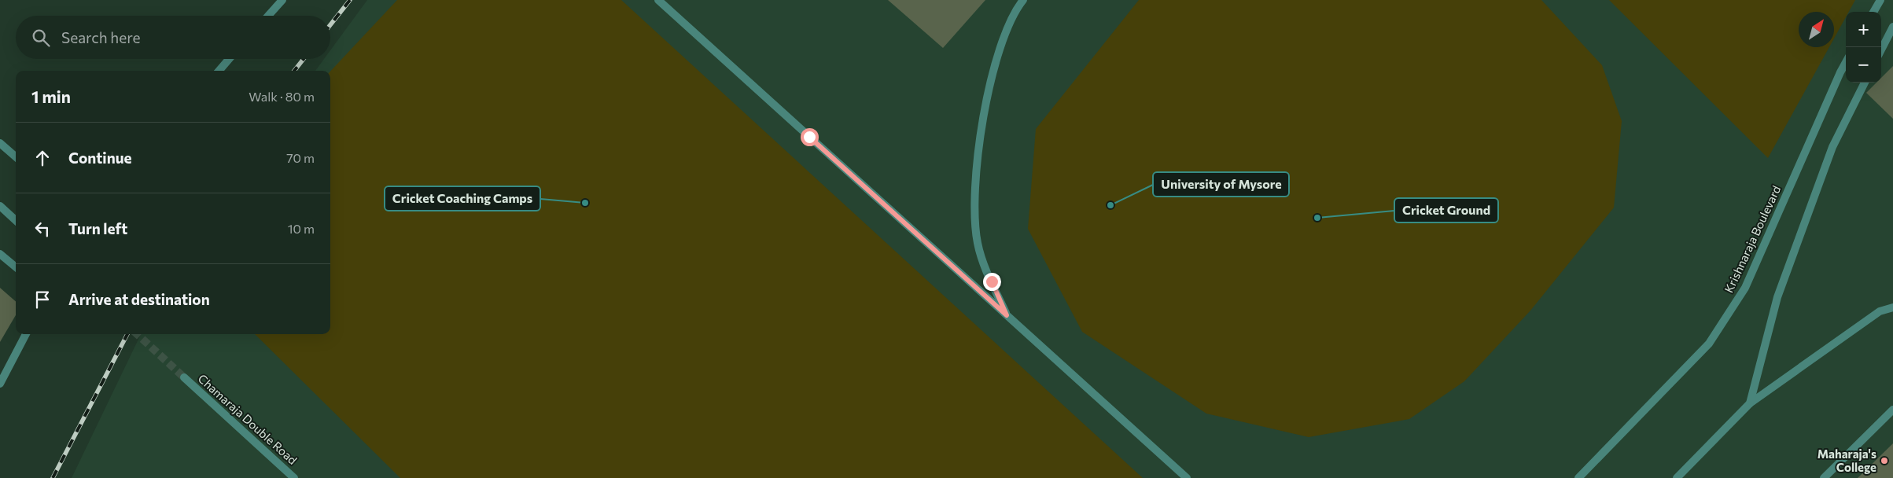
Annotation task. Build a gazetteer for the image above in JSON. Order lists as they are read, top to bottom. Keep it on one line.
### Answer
{"streets":{"street":["Krishnaraja Boulevard","Chamaraja Double Road"]},"places":["Cricket Coaching Camps","University of Mysore","Cricket Ground","Maharaja's College"],"north":"top right","page":{"map_buttons":["+","−"],"search":"Search here","heading":["1 min","Walk · 80 m"],"list":[["Continue","70 m"],["Turn left","10 m"],"Arrive at destination"]}}
